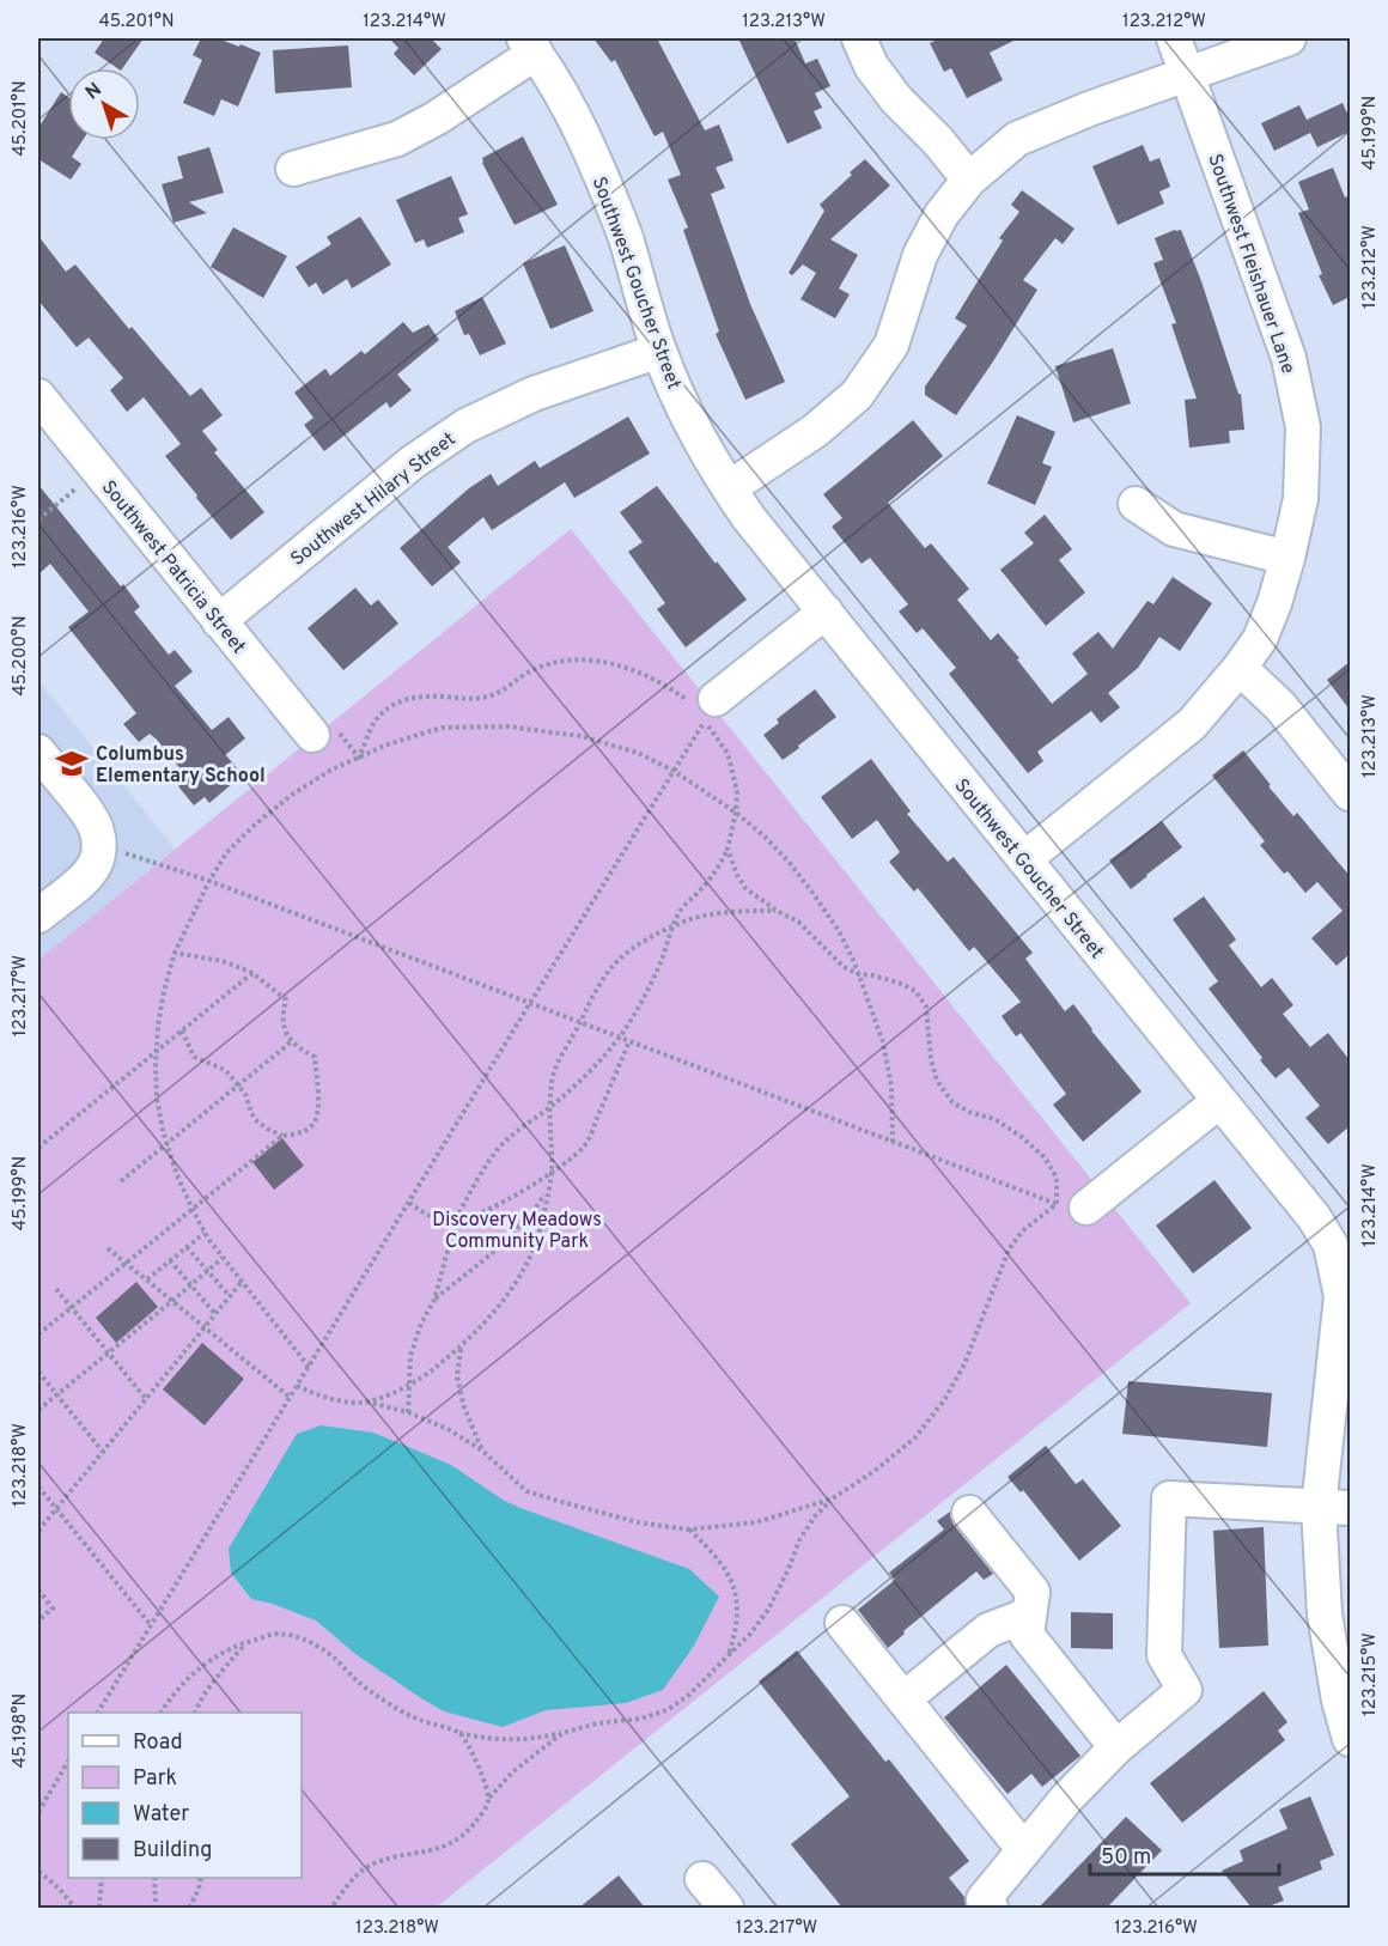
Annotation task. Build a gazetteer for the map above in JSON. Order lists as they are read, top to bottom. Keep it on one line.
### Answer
{"streets":{"street":["Southwest Fleishauer Lane","Southwest Goucher Street","Southwest Hilary Street","Southwest Patricia Street"]},"crossings":[["Southwest Fleishauer Lane","Southwest Goucher Street"],["Southwest Goucher Street","Southwest Hilary Street"],["Southwest Hilary Street","Southwest Patricia Street"]],"parks":["Discovery Meadows Community Park"],"places":{"school or university":["Columbus Elementary School"]},"legend":["Road","Park","Water","Building"],"scale_bar":"50 m","north":"top left","coordinates":["45.201°N","123.214°W","123.213°W","123.212°W","45.199°N","123.216°W","45.200°N","123.217°W","123.218°W","123.215°W","45.198°N"]}
